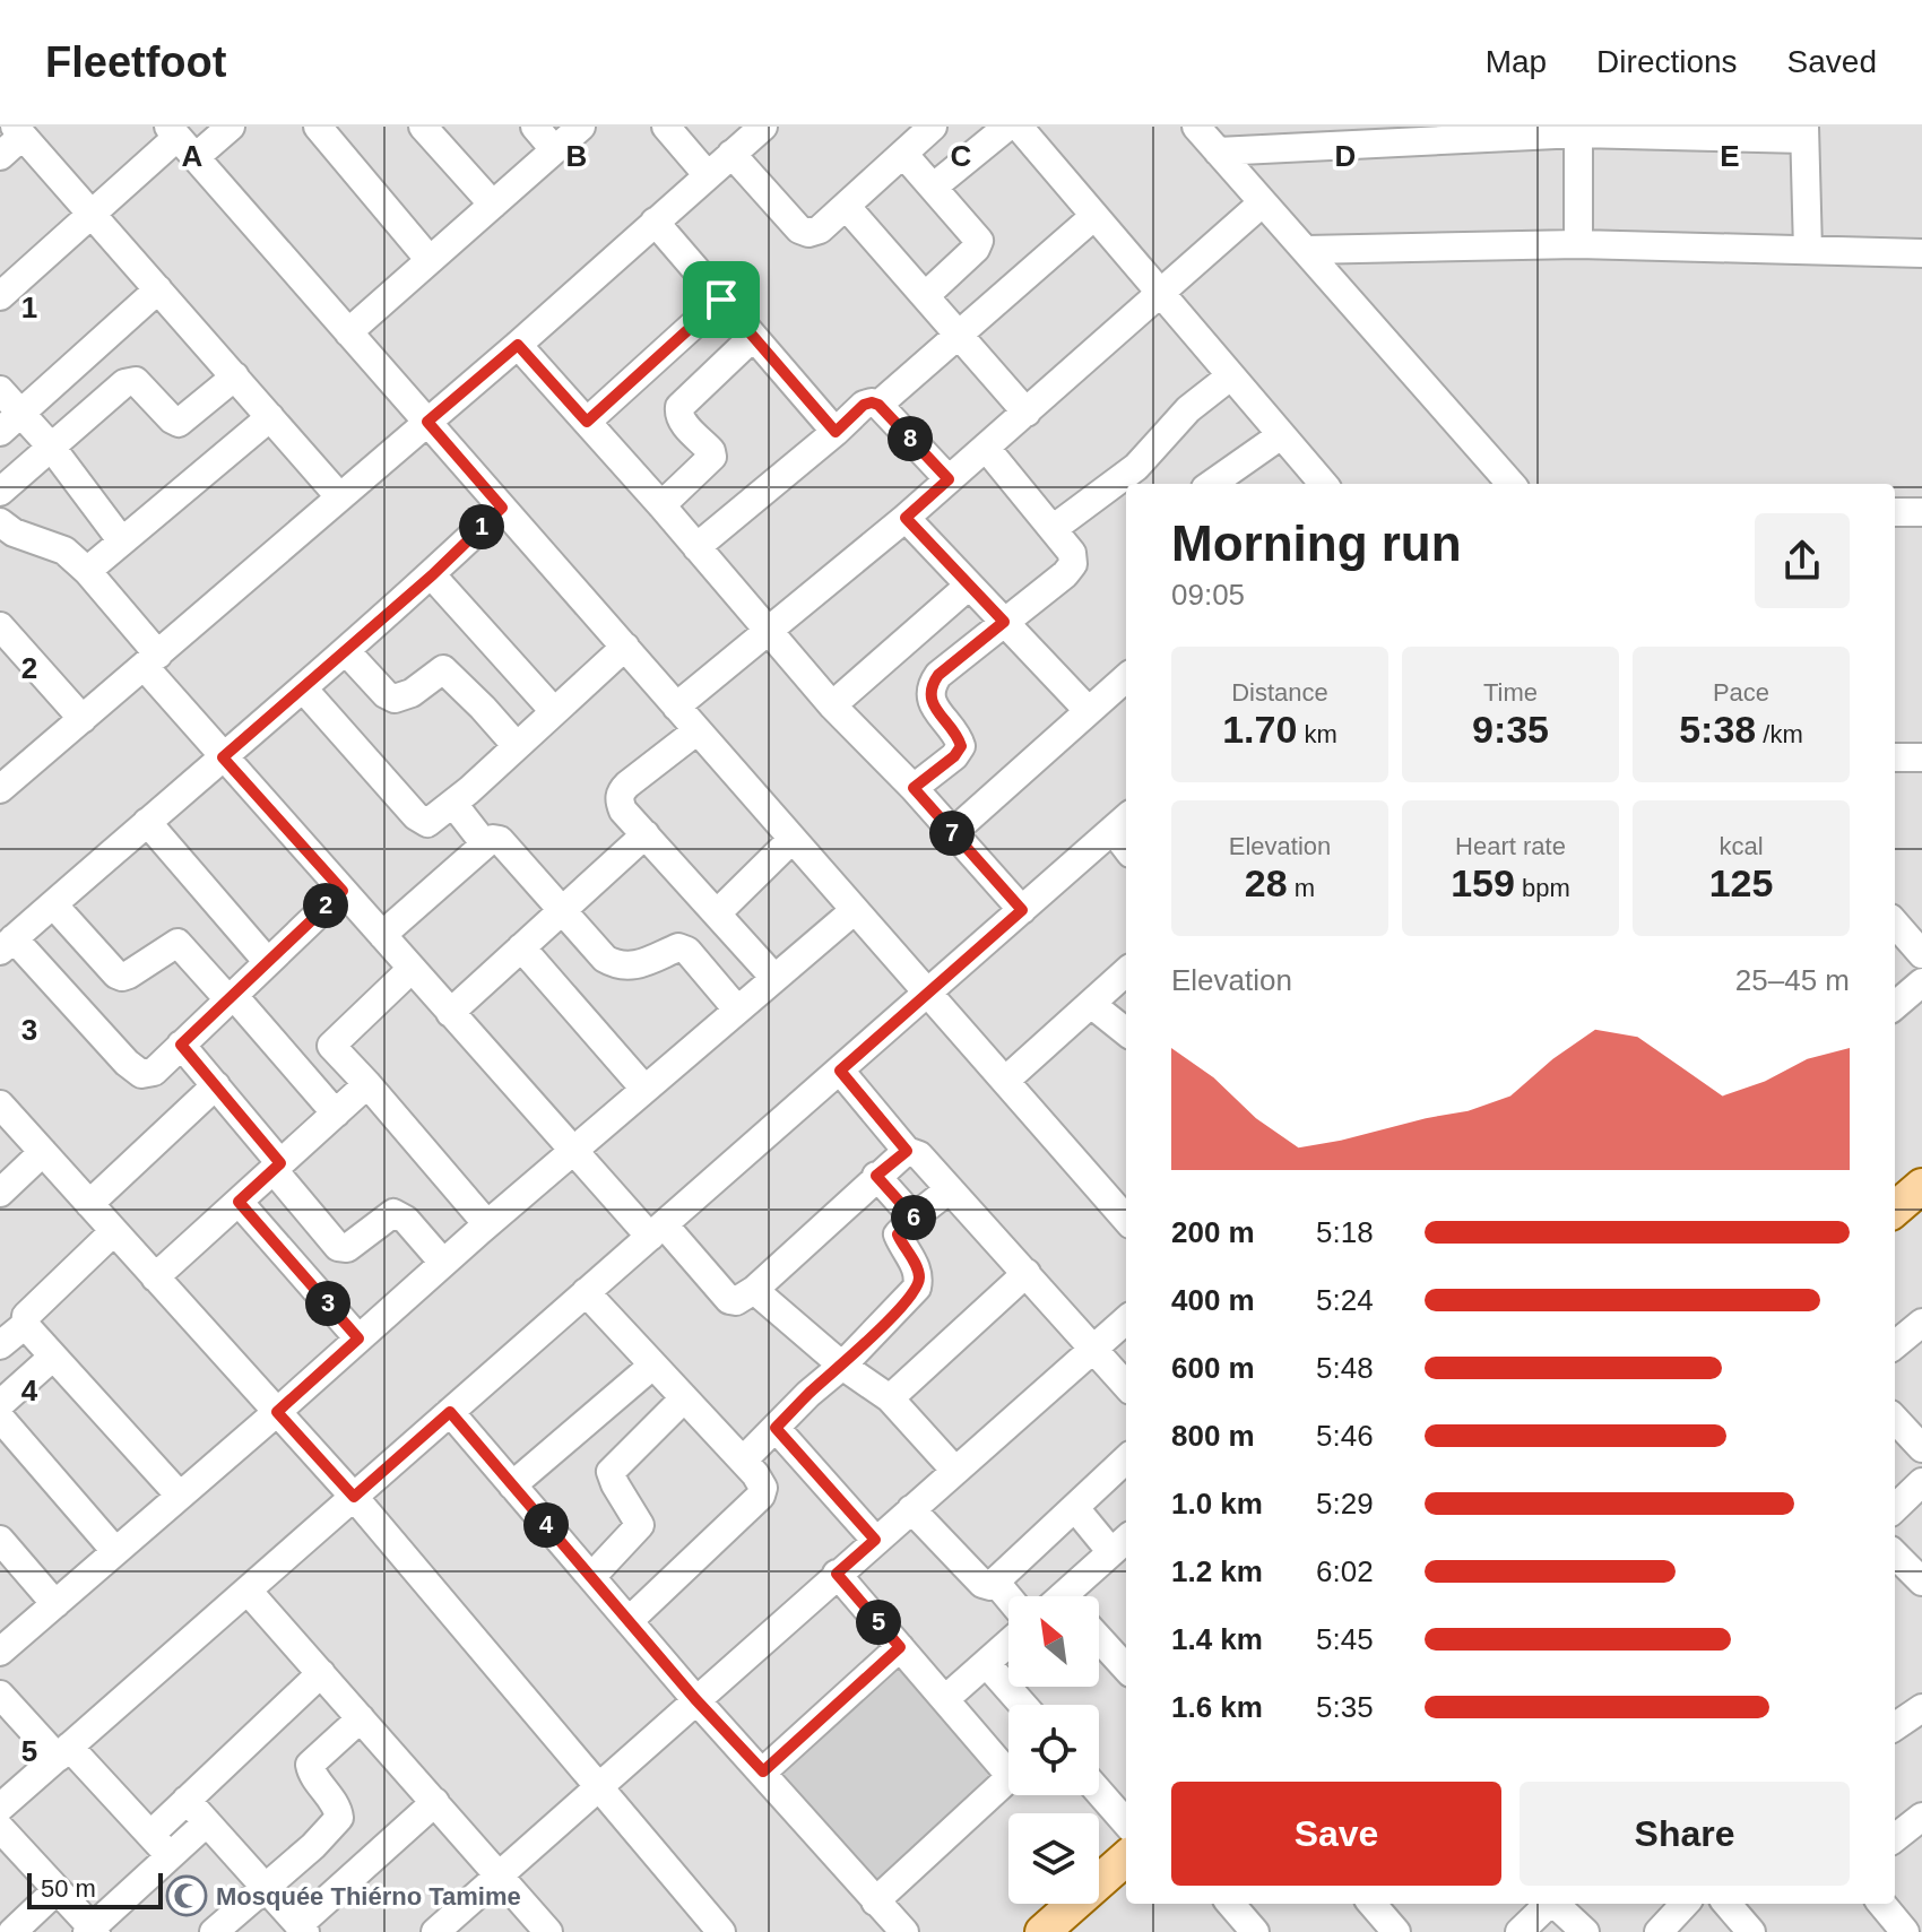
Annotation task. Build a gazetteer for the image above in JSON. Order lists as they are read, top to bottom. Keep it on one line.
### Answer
{"places":{"mosque":["Mosquée Thiérno Tamime"]},"scale_bar":"50 m","north":"top left","page":{"header":"Fleetfoot","nav":["Map","Directions","Saved"],"pins":["8","1","7","2","6","3","4","5"],"heading":["Morning run","09:05"],"stats":[["Distance","1.70 km"],["Time","9:35"],["Pace","5:38 /km"],["Elevation","28 m"],["Heart rate","159 bpm"],["kcal","125"]],"chart":["Elevation","25–45 m"],"list":[{"name":"200 m","note":"5:18"},{"name":"400 m","note":"5:24"},{"name":"600 m","note":"5:48"},{"name":"800 m","note":"5:46"},{"name":"1.0 km","note":"5:29"},{"name":"1.2 km","note":"6:02"},{"name":"1.4 km","note":"5:45"},{"name":"1.6 km","note":"5:35"}],"buttons":["Save","Share"],"scale":"50 m"},"grid":{"columns":["A","B","C","D","E"],"rows":["1","2","3","4","5"]}}
